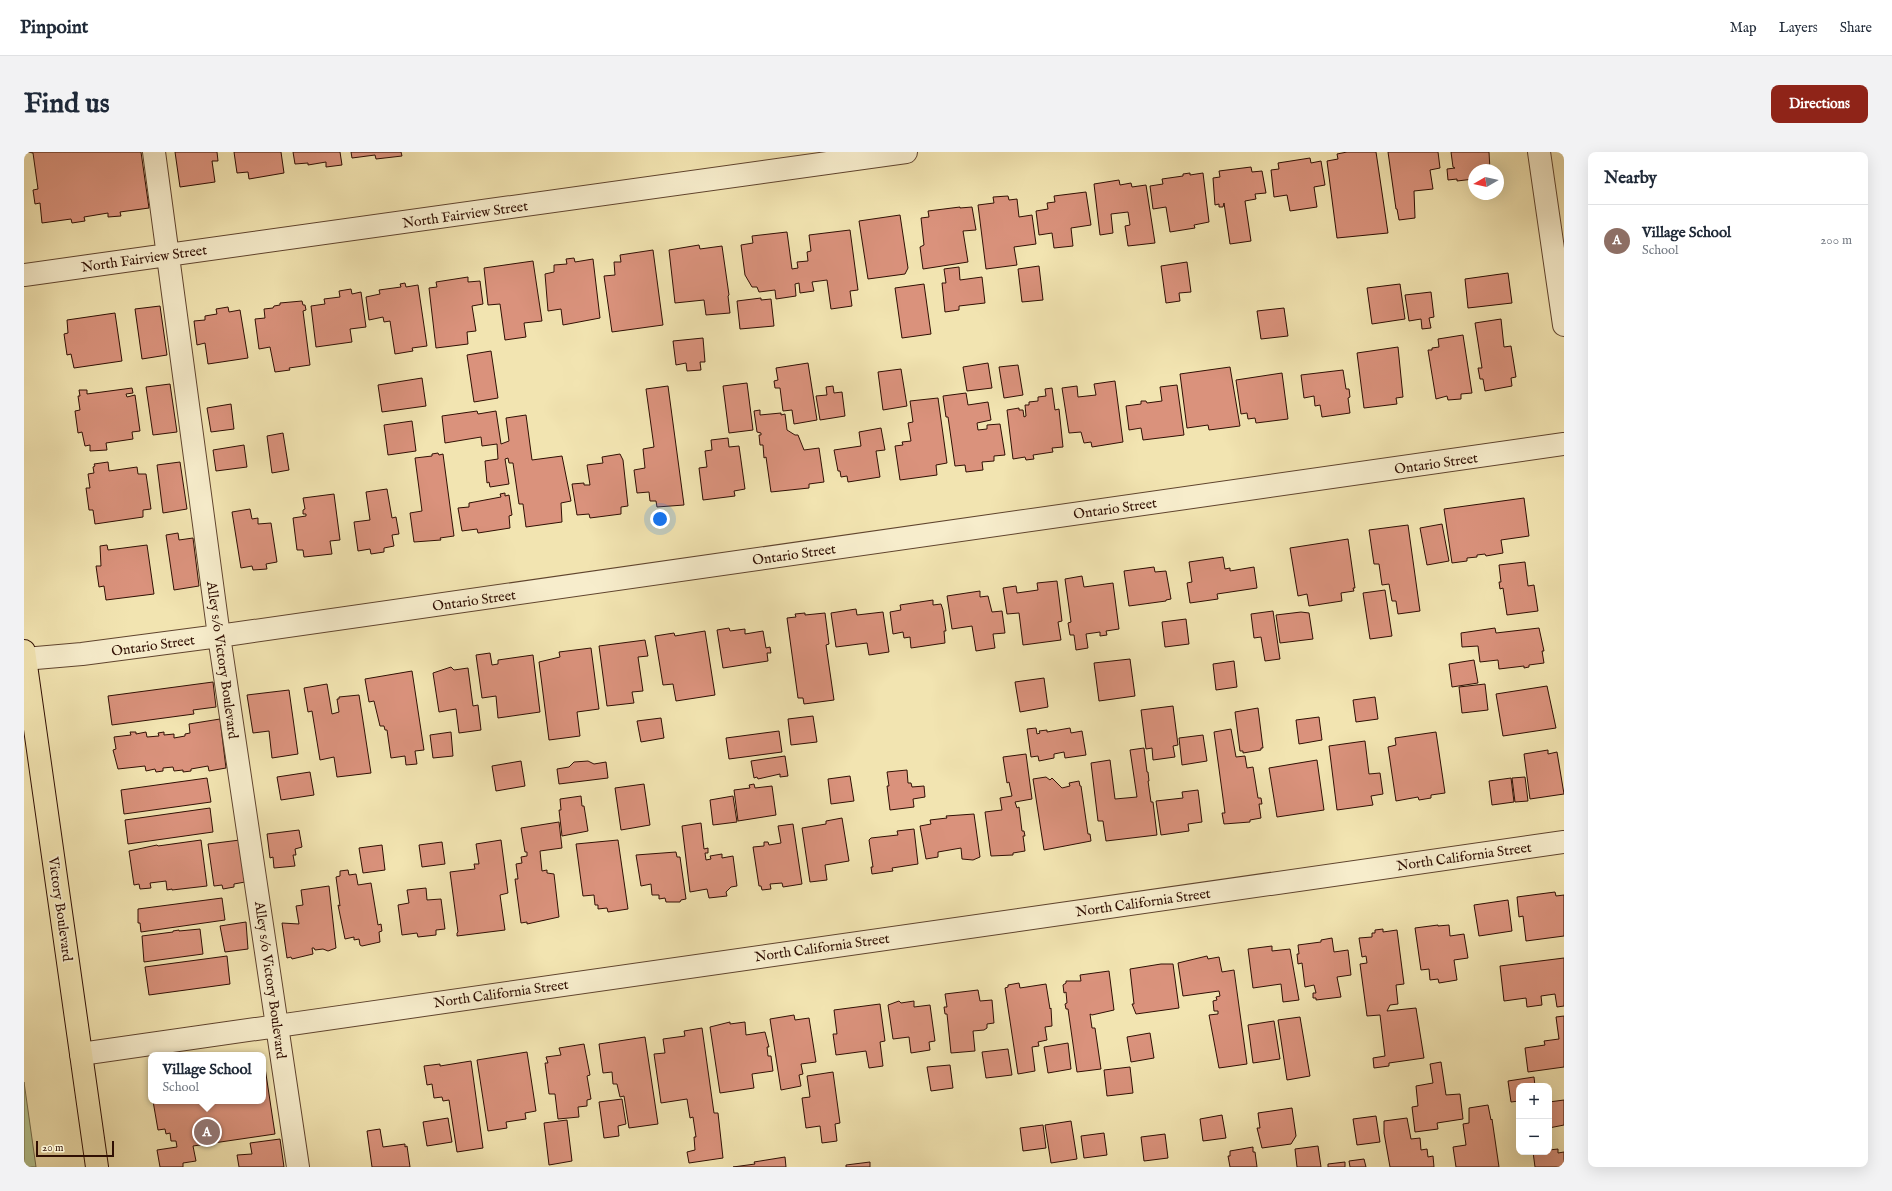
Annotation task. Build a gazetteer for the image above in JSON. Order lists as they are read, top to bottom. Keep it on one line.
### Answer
{"streets":{"main road":["Victory Boulevard"],"street":["North Fairview Street","Ontario Street","Alley s/o Victory Boulevard","North California Street"]},"crossings":[["North Fairview Street","Alley s/o Victory Boulevard"],["Ontario Street","Alley s/o Victory Boulevard"],["Ontario Street","Victory Boulevard"],["Alley s/o Victory Boulevard","North California Street"],["North California Street","Victory Boulevard"]],"scale_bar":"20 m","north":"left","page":{"header":"Pinpoint","nav":["Map","Layers","Share"],"buttons":"Directions","title":"Find us","heading":"Nearby","list":[{"mark":"A","name":"Village School","note":"School","value":"200 m"}],"popup":["Village School","School"],"map_buttons":["+","−"],"pins":"A","scale":"20 m"}}
